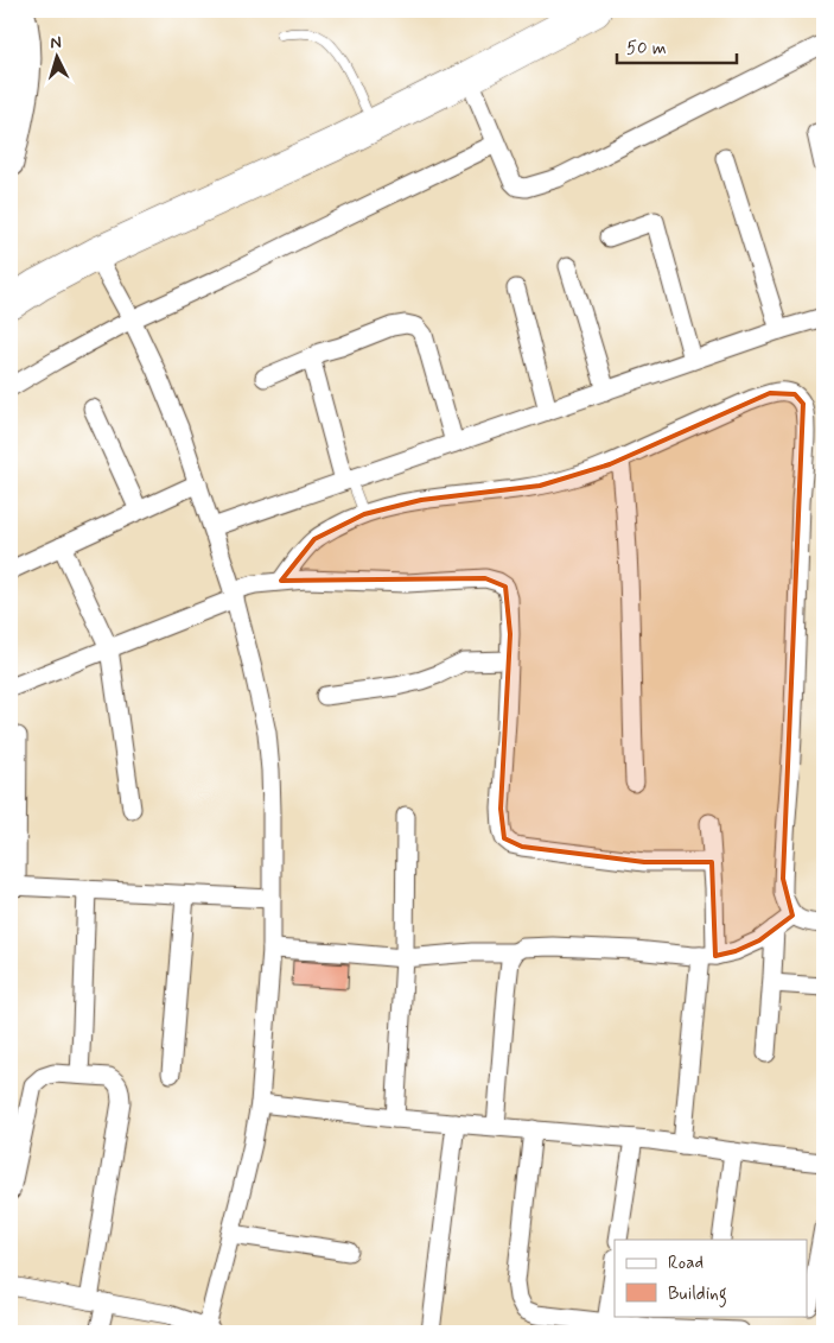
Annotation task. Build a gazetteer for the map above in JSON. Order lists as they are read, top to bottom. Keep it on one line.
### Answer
{"legend":["Road","Building"],"scale_bar":"50 m","north":"top"}
